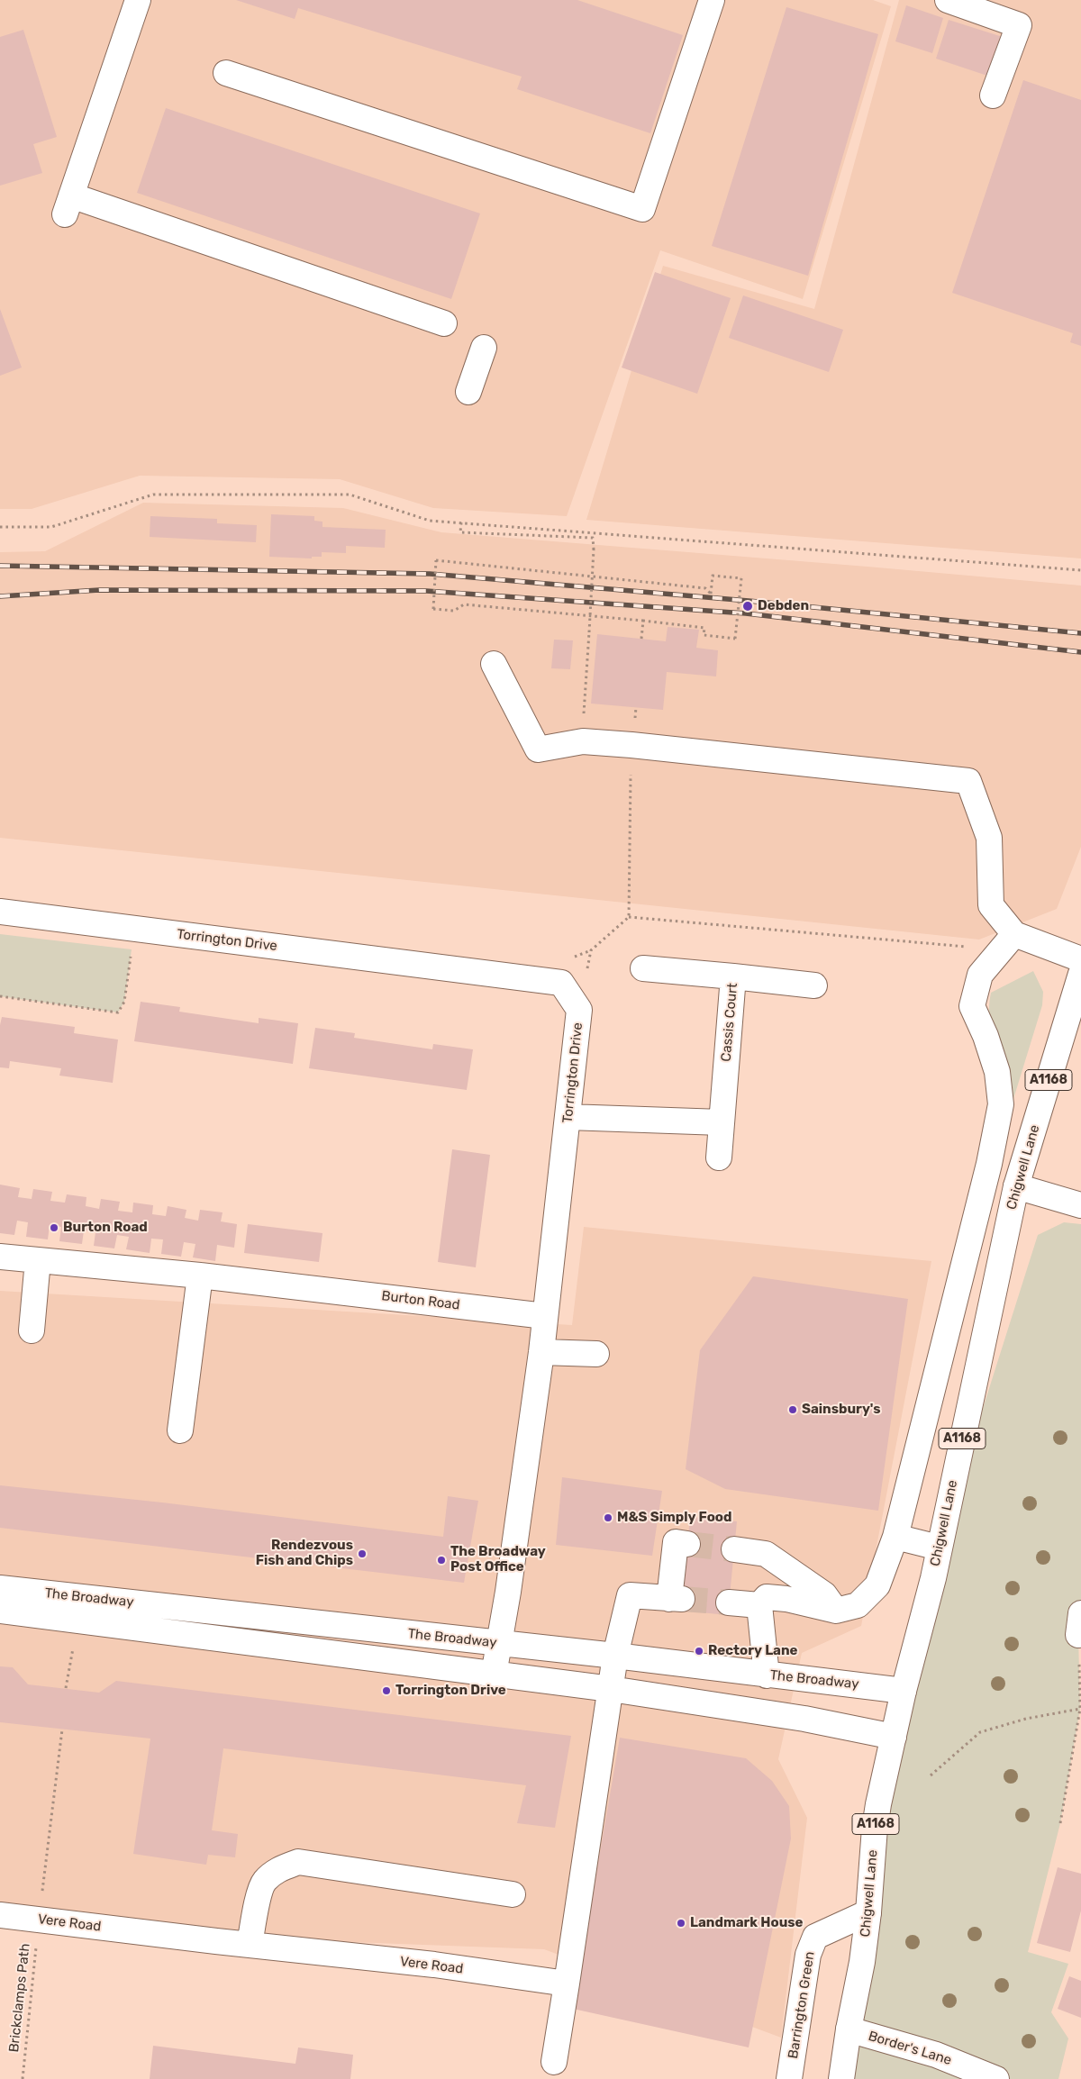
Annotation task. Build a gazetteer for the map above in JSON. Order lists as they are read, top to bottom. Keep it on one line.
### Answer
{"streets":{"street":["Torrington Drive","Cassis Court","A1168","Chigwell Lane","Burton Road","The Broadway","Vere Road","Barrington Green","Border's Lane"],"path":["Brickclamps Path"]},"crossings":[["Torrington Drive","Burton Road"],["Torrington Drive","The Broadway"],["Chigwell Lane","The Broadway"],["Chigwell Lane","Barrington Green"],["Chigwell Lane","Border's Lane"],["Vere Road","Brickclamps Path"]],"places":["Debden","Burton Road","Sainsbury's","M&S Simply Food","Rendezvous Fish and Chips","The Broadway Post Office","Rectory Lane","Torrington Drive","Landmark House"]}
